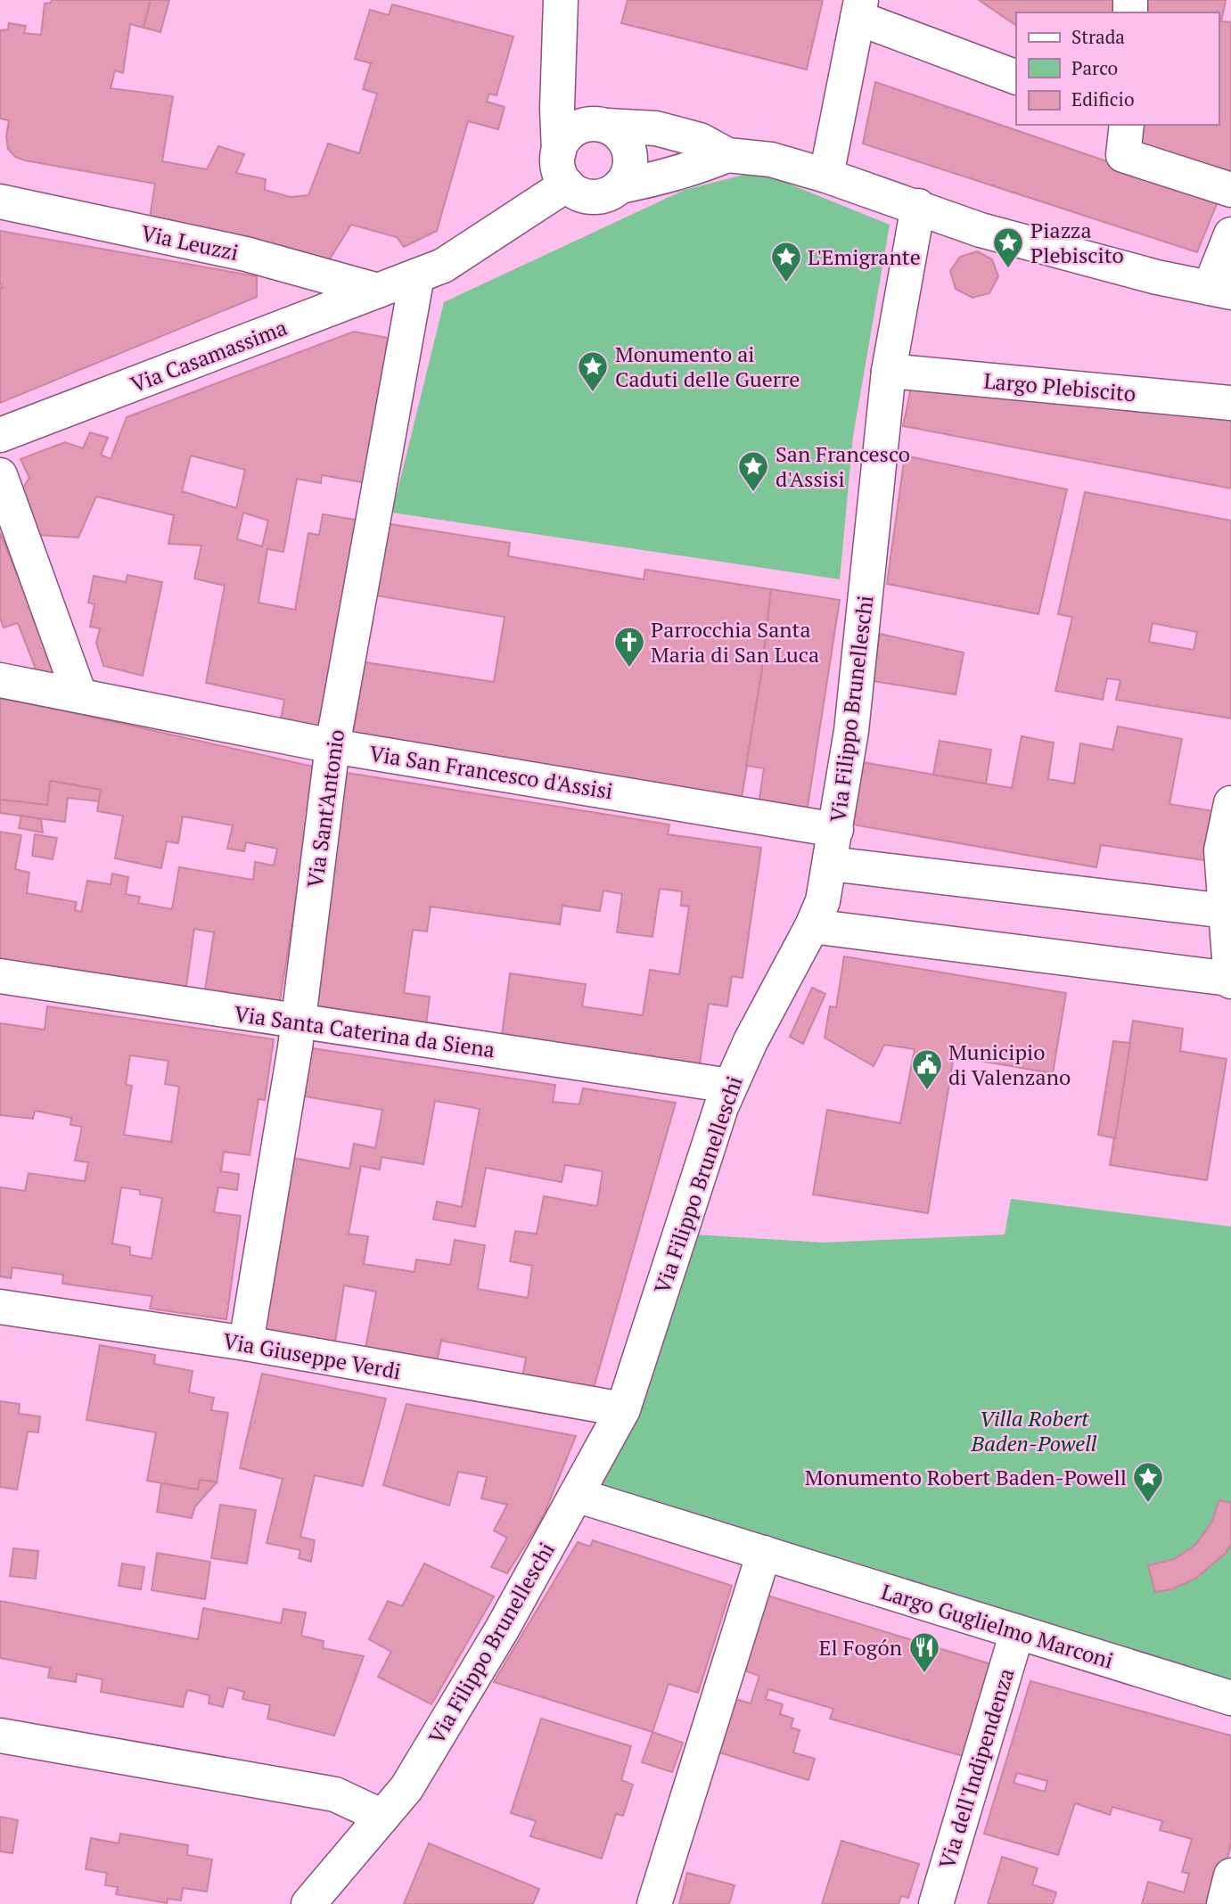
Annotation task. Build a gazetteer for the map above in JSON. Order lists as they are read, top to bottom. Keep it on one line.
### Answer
{"streets":{"street":["Via Leuzzi","Via Casamassima","Largo Plebiscito","Via Filippo Brunelleschi","Via San Francesco d'Assisi","Via Sant'Antonio","Via Santa Caterina da Siena","Via Giuseppe Verdi","Largo Guglielmo Marconi","Via dell'Indipendenza"]},"crossings":[["Via Leuzzi","Via Casamassima"],["Via Casamassima","Via Sant'Antonio"],["Largo Plebiscito","Via Filippo Brunelleschi"],["Via Filippo Brunelleschi","Via San Francesco d'Assisi"],["Via Filippo Brunelleschi","Via Santa Caterina da Siena"],["Via Filippo Brunelleschi","Via Giuseppe Verdi"],["Via Filippo Brunelleschi","Largo Guglielmo Marconi"],["Via San Francesco d'Assisi","Via Sant'Antonio"],["Via Sant'Antonio","Via Santa Caterina da Siena"],["Via Sant'Antonio","Via Giuseppe Verdi"],["Largo Guglielmo Marconi","Via dell'Indipendenza"]],"parks":["Villa Robert Baden-Powell"],"places":{"place":["Piazza Plebiscito","L'Emigrante","Monumento ai Caduti delle Guerre","San Francesco d'Assisi","Monumento Robert Baden-Powell"],"church":["Parrocchia Santa Maria di San Luca"],"public building":["Municipio di Valenzano"],"restaurant":["El Fogón"]},"legend":["Strada","Parco","Edificio"]}
